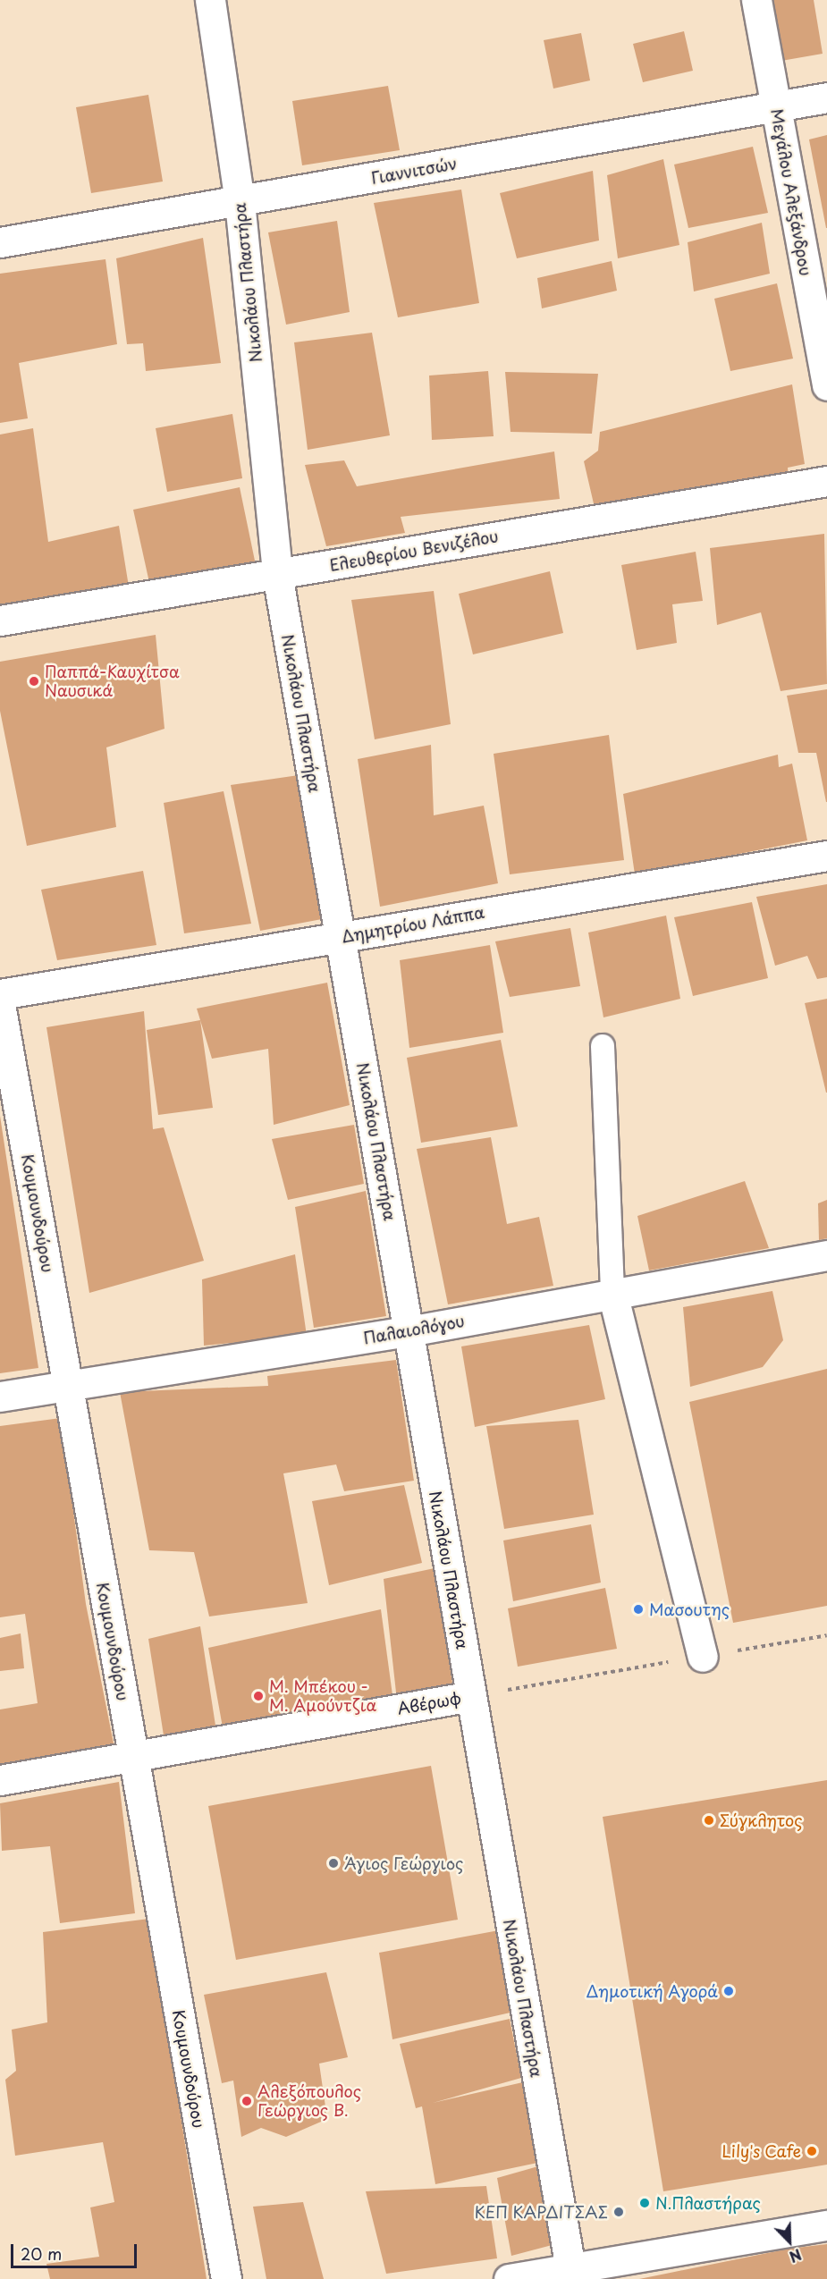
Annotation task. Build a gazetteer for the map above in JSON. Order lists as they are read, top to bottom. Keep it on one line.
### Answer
{"streets":{"street":["Γιαννιτσών","Μεγάλου Αλεξάνδρου","Νικολάου Πλαστήρα","Ελευθερίου Βενιζέλου","Δημητρίου Λάππα","Κουμουνδούρου","Παλαιολόγου","Αβέρωφ"]},"crossings":[["Γιαννιτσών","Μεγάλου Αλεξάνδρου"],["Γιαννιτσών","Νικολάου Πλαστήρα"],["Νικολάου Πλαστήρα","Ελευθερίου Βενιζέλου"],["Νικολάου Πλαστήρα","Δημητρίου Λάππα"],["Νικολάου Πλαστήρα","Παλαιολόγου"],["Νικολάου Πλαστήρα","Αβέρωφ"],["Κουμουνδούρου","Παλαιολόγου"],["Κουμουνδούρου","Αβέρωφ"]],"places":["Παππά-Καυχίτσα Ναυσικά","Μασουτης","Μ. Μπέκου - Μ. Αμούντζια","Σύγκλητος","Άγιος Γεώργιος","Δημοτική Αγορά","Αλεξόπουλος Γεώργιος Β.","Lily's Cafe","Ν.Πλαστήρας","ΚΕΠ ΚΑΡΔΙΤΣΑΣ"],"scale_bar":"20 m","north":"bottom right"}
